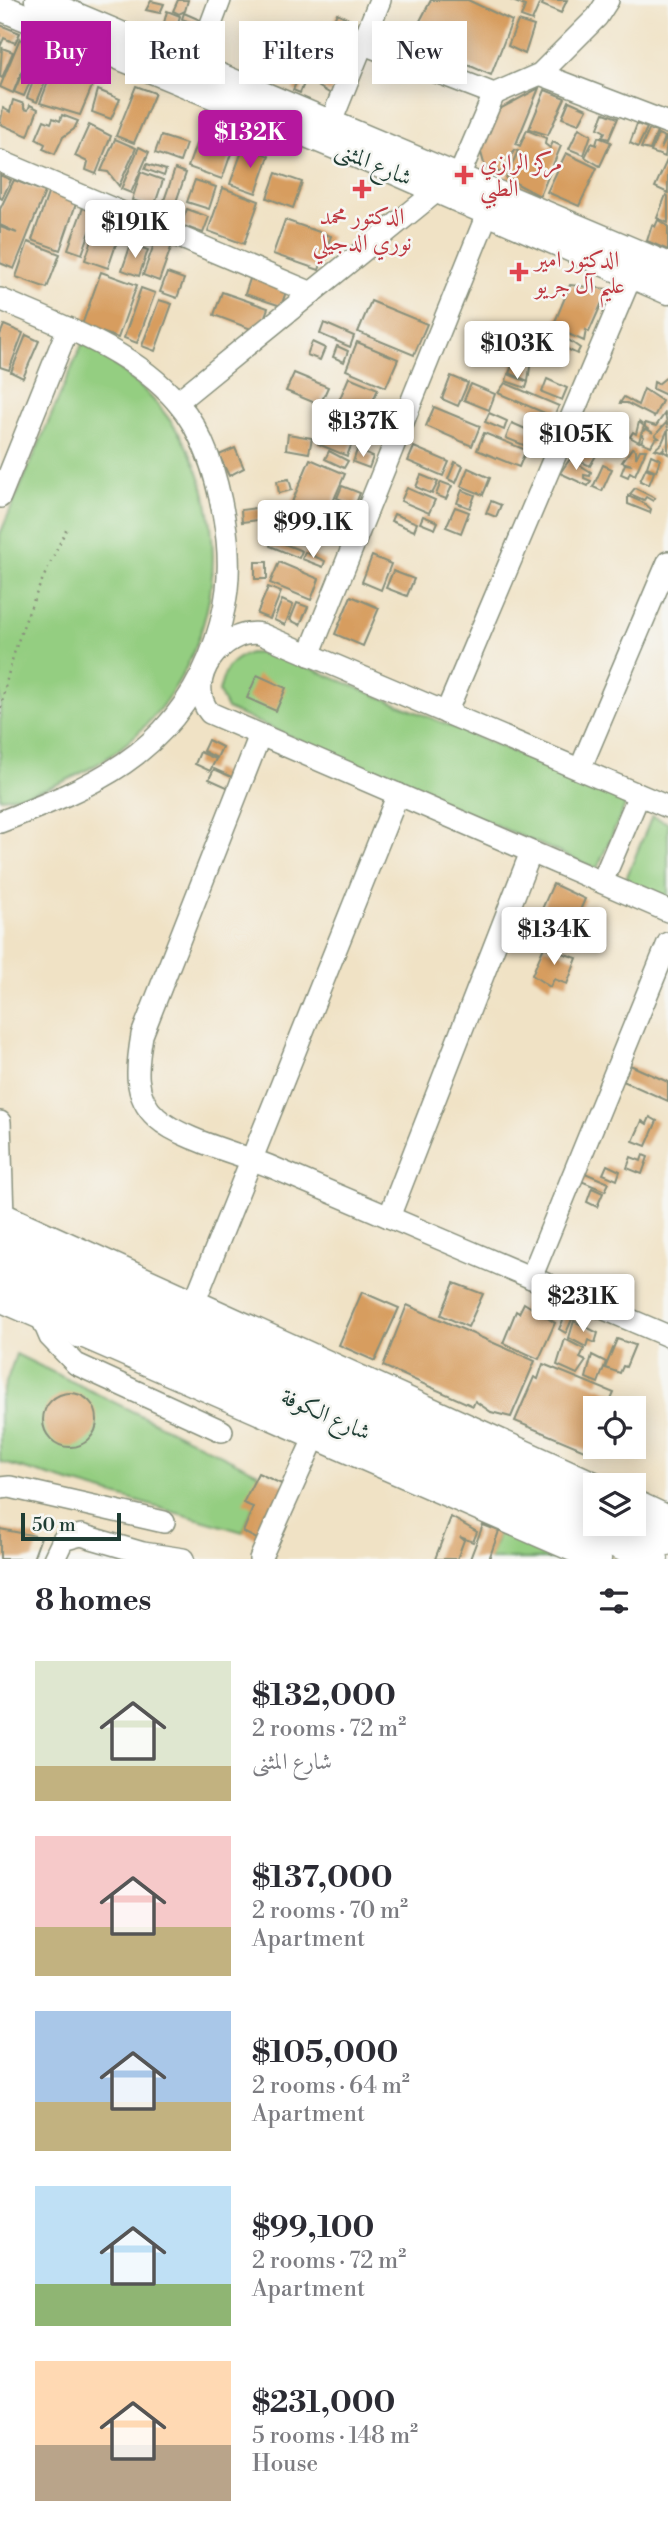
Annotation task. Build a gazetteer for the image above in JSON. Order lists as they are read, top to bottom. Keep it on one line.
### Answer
{"streets":{"highway":["شارع الكوفة"],"main road":["شارع المثنى"]},"places":{"health":["مركز الرازي الطبي","الدكتور محمد نوري الدجيلي","الدكتور امير عليم آل جريو"]},"scale_bar":"50 m","page":{"chip":["Buy","Rent","Filters","New"],"price":["$132K","$191K","$103K","$137K","$105K","$99.1K","$134K","$231K"],"scale":"50 m","heading":"8 homes","list":[{"name":"$132,000","note":"2 rooms · 72 m² · شارع المثنى"},{"name":"$137,000","note":"2 rooms · 70 m² · Apartment"},{"name":"$105,000","note":"2 rooms · 64 m² · Apartment"},{"name":"$99,100","note":"2 rooms · 72 m² · Apartment"},{"name":"$231,000","note":"5 rooms · 148 m² · House"}]}}
